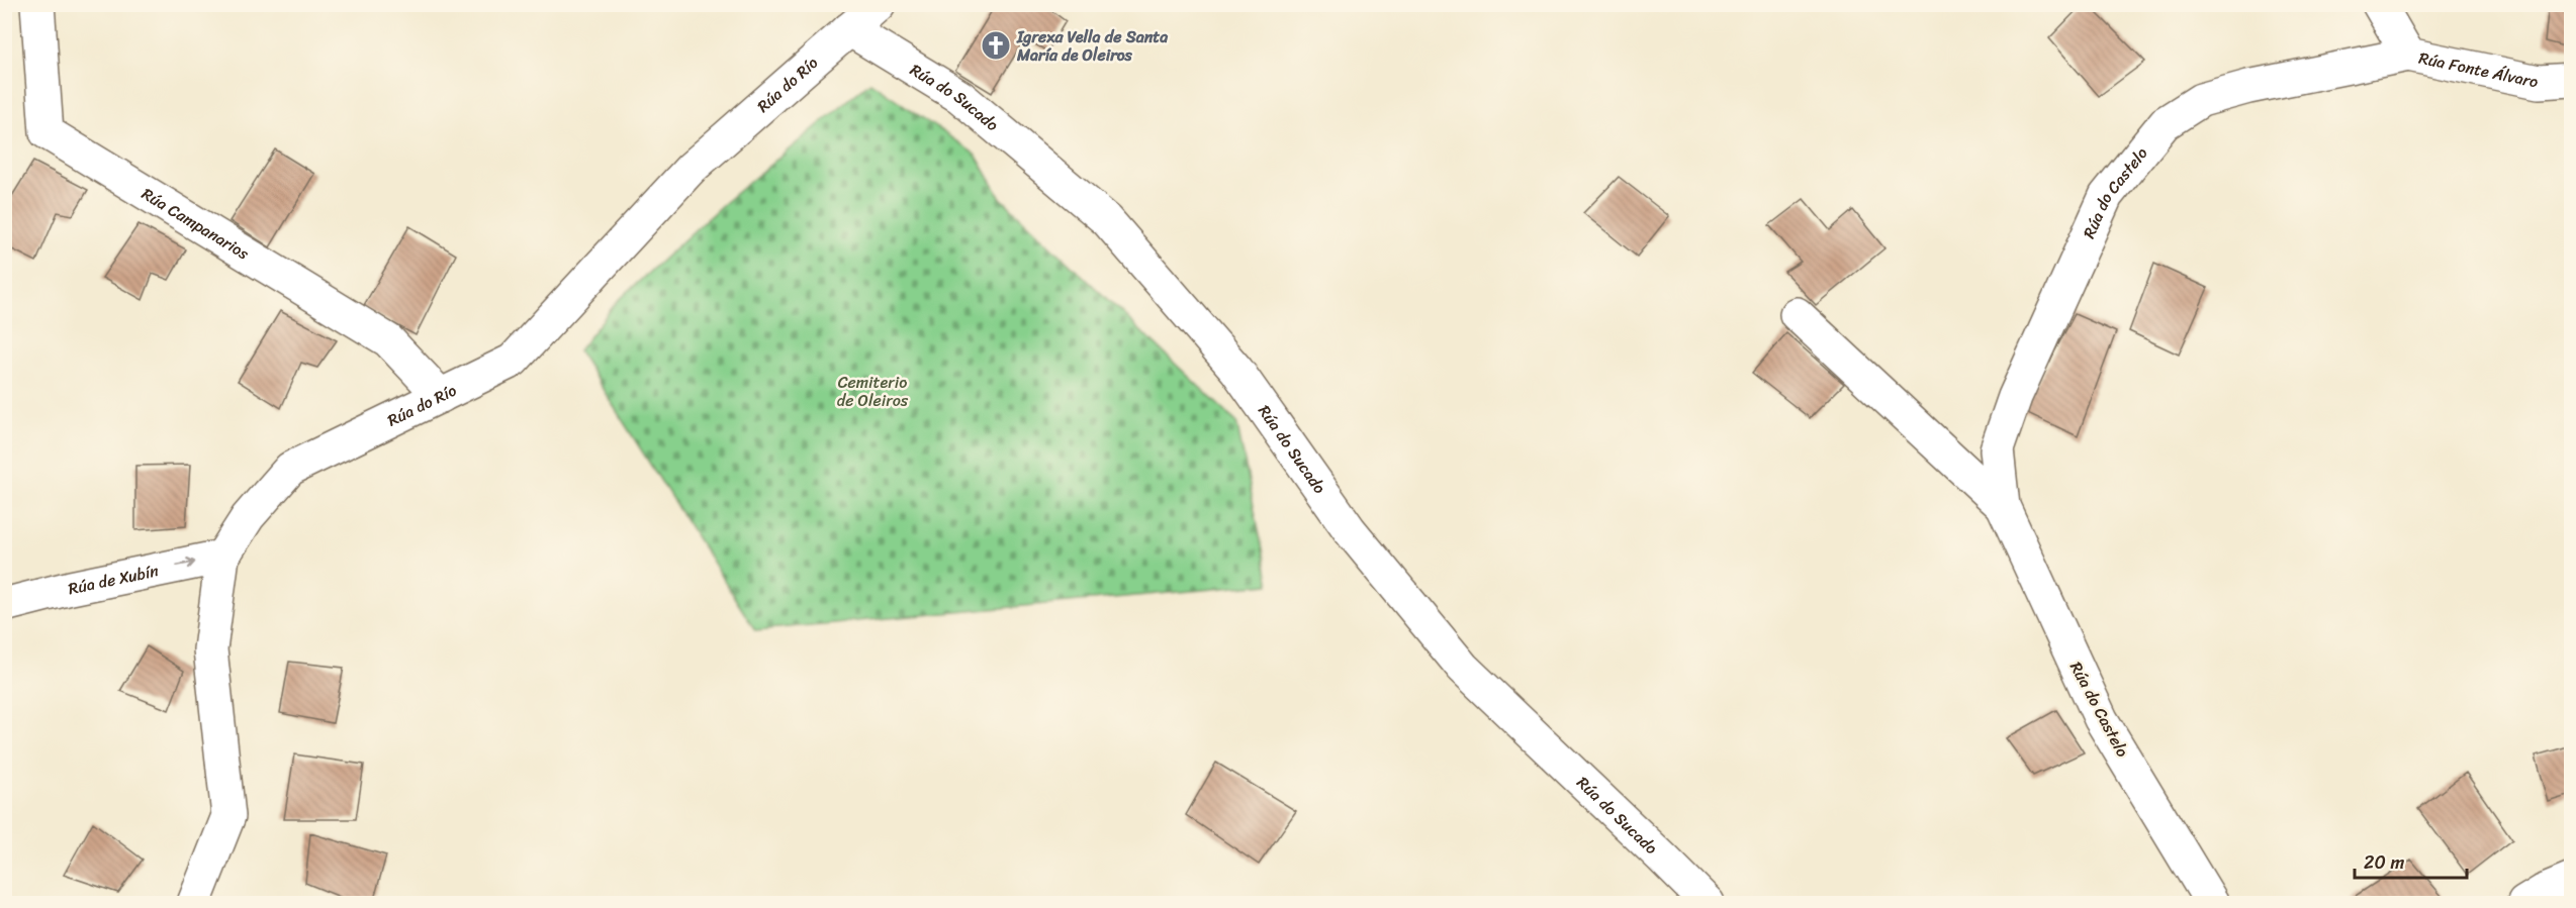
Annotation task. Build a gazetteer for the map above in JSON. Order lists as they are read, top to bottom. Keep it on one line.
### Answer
{"streets":{"street":["Rúa Fonte Álvaro","Rúa do Río","Rúa do Sucado","Rúa do Castelo","Rúa Campanarios","Rúa de Xubín"]},"crossings":[["Rúa Fonte Álvaro","Rúa do Castelo"],["Rúa do Río","Rúa do Sucado"],["Rúa do Río","Rúa Campanarios"],["Rúa do Río","Rúa de Xubín"]],"one_way":["Rúa de Xubín"],"parks":["Cemiterio de Oleiros"],"places":{"church":["Igrexa Vella de Santa María de Oleiros"]},"scale_bar":"20 m"}
